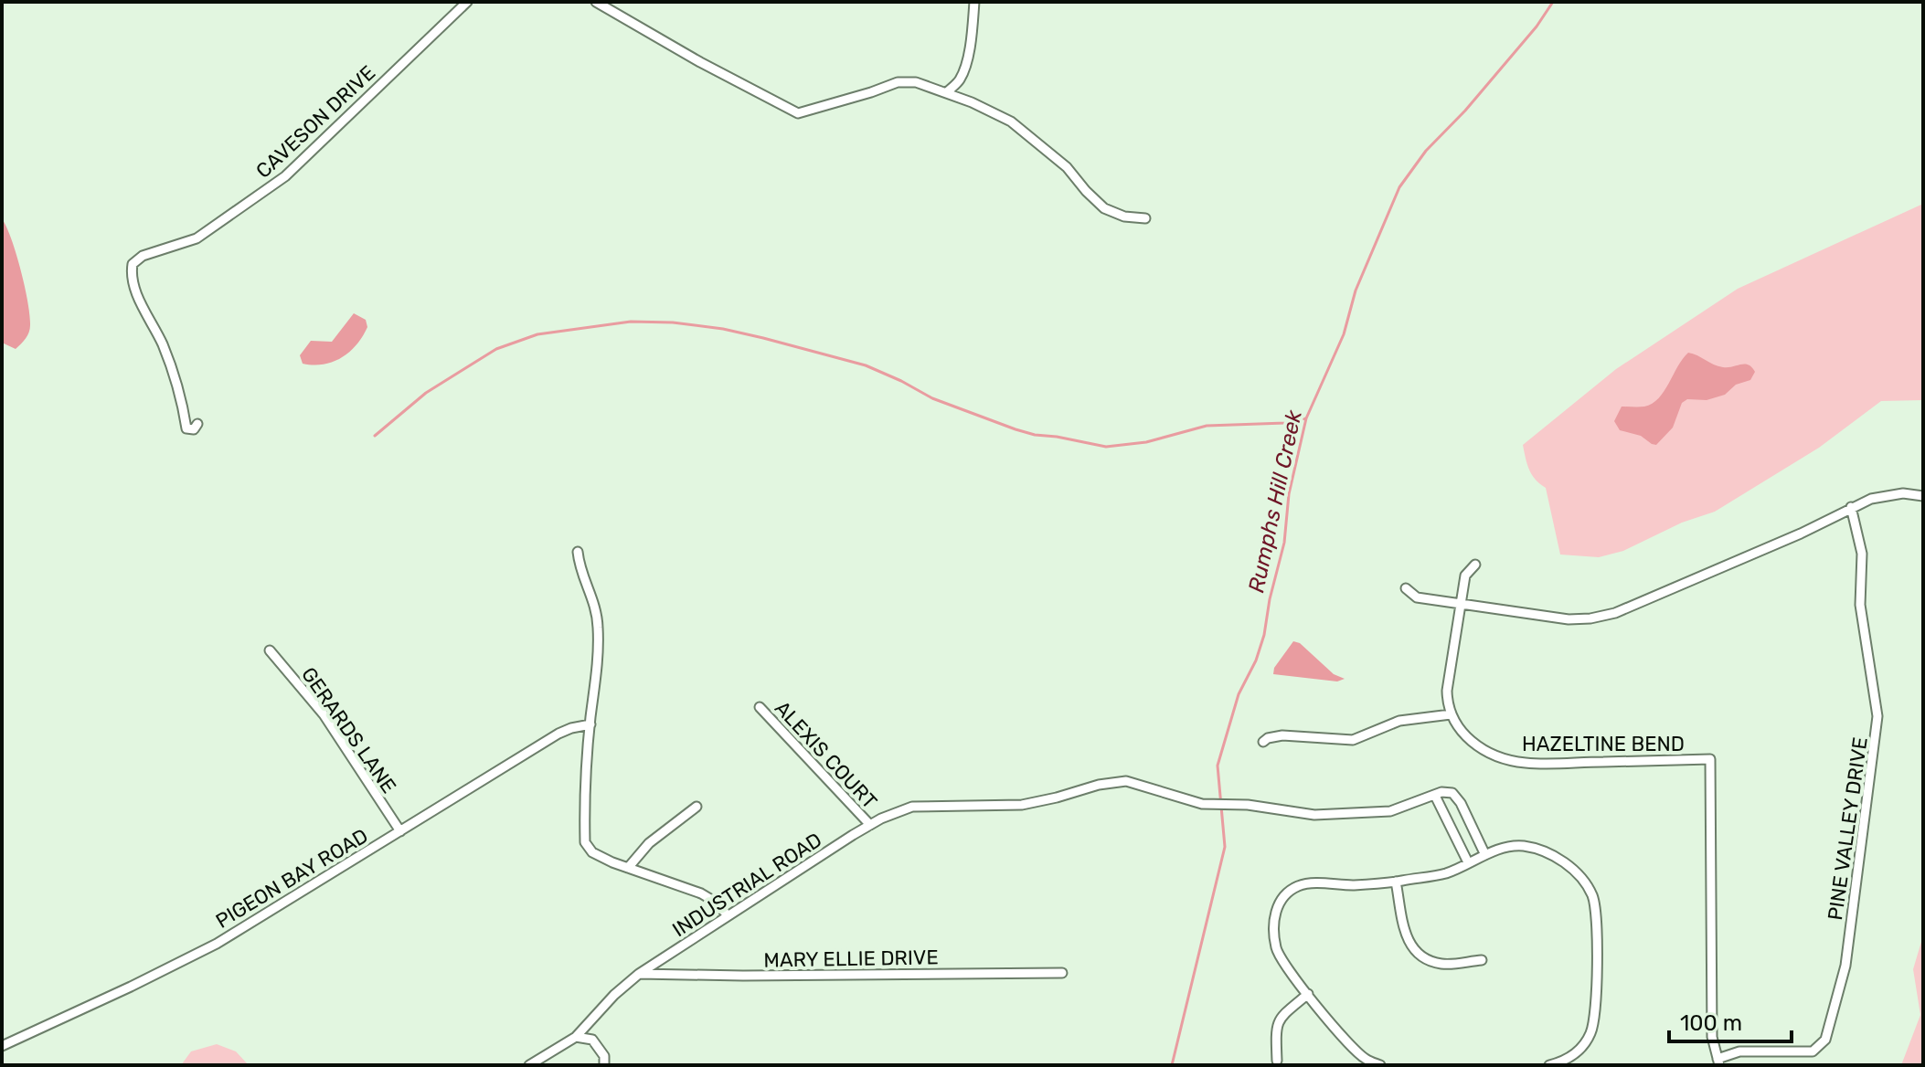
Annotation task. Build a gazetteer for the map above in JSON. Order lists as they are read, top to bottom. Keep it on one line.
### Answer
{"streets":{"street":["CAVESON DRIVE","GERARDS LANE","HAZELTINE BEND","ALEXIS COURT","PINE VALLEY DRIVE","PIGEON BAY ROAD","INDUSTRIAL ROAD","MARY ELLIE DRIVE"]},"crossings":[["GERARDS LANE","PIGEON BAY ROAD"],["HAZELTINE BEND","PINE VALLEY DRIVE"],["ALEXIS COURT","INDUSTRIAL ROAD"],["INDUSTRIAL ROAD","MARY ELLIE DRIVE"]],"water":["Rumphs Hill Creek"],"scale_bar":"100 m"}
